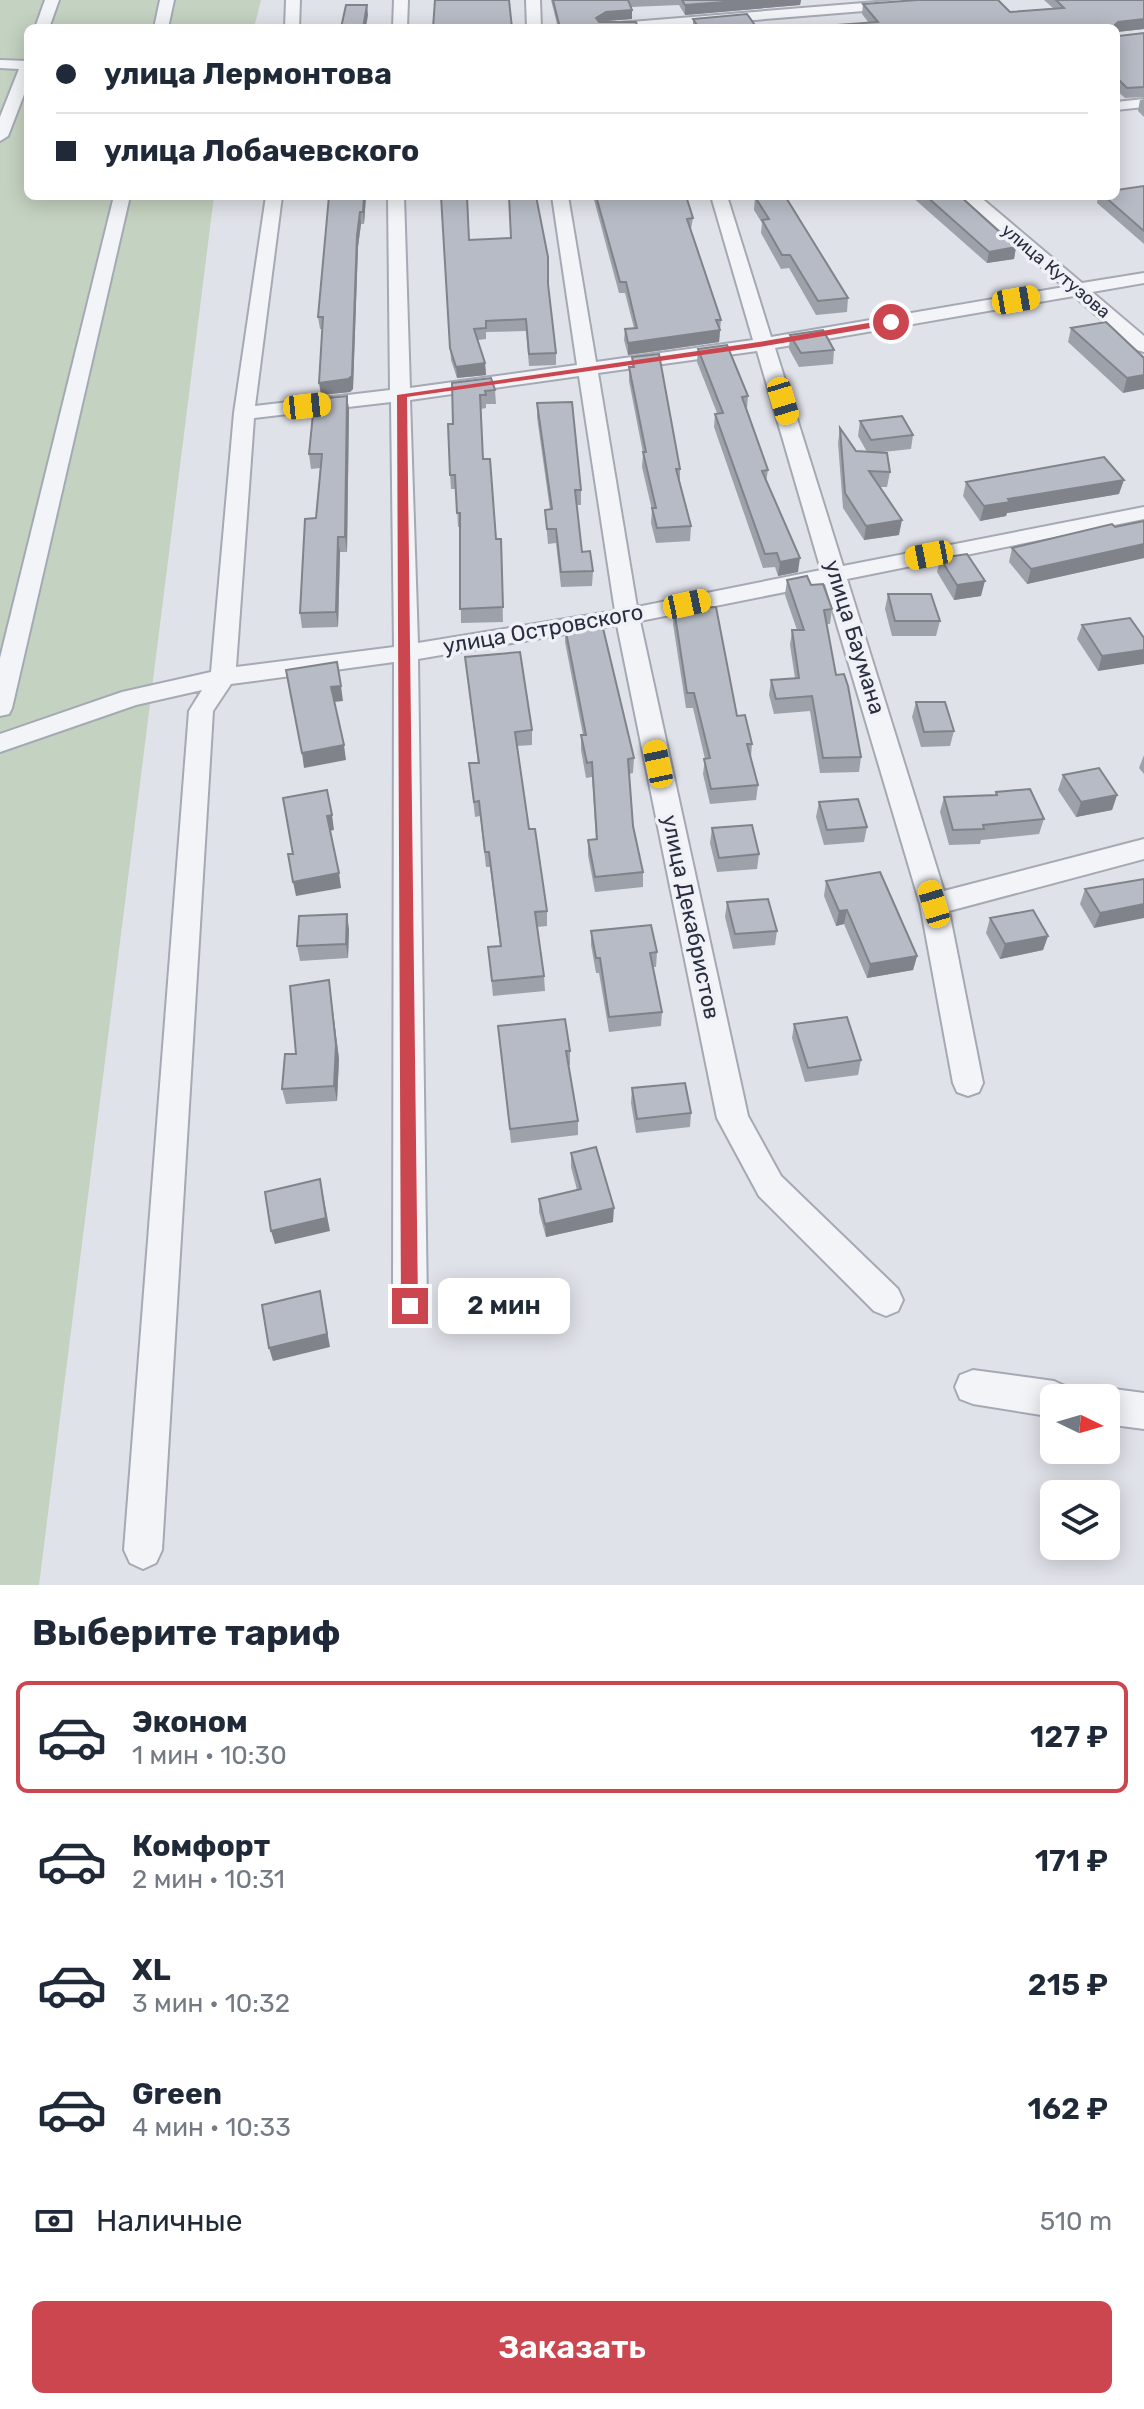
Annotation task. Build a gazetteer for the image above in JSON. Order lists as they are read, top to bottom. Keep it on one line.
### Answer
{"streets":{"street":["улица Кутузова","улица Островского","улица Баумана","улица Декабристов"]},"crossings":[["улица Островского","улица Баумана"],["улица Островского","улица Декабристов"]],"north":"right","page":{"banner":["улица Лермонтова","улица Лобачевского"],"bubble":"2 мин","heading":"Выберите тариф","list":[{"name":"Эконом","note":"1 мин · 10:30","value":"127 ₽"},{"name":"Комфорт","note":"2 мин · 10:31","value":"171 ₽"},{"name":"XL","note":"3 мин · 10:32","value":"215 ₽"},{"name":"Green","note":"4 мин · 10:33","value":"162 ₽"}],"pay":["Наличные","510 m"],"buttons":"Заказать"}}
